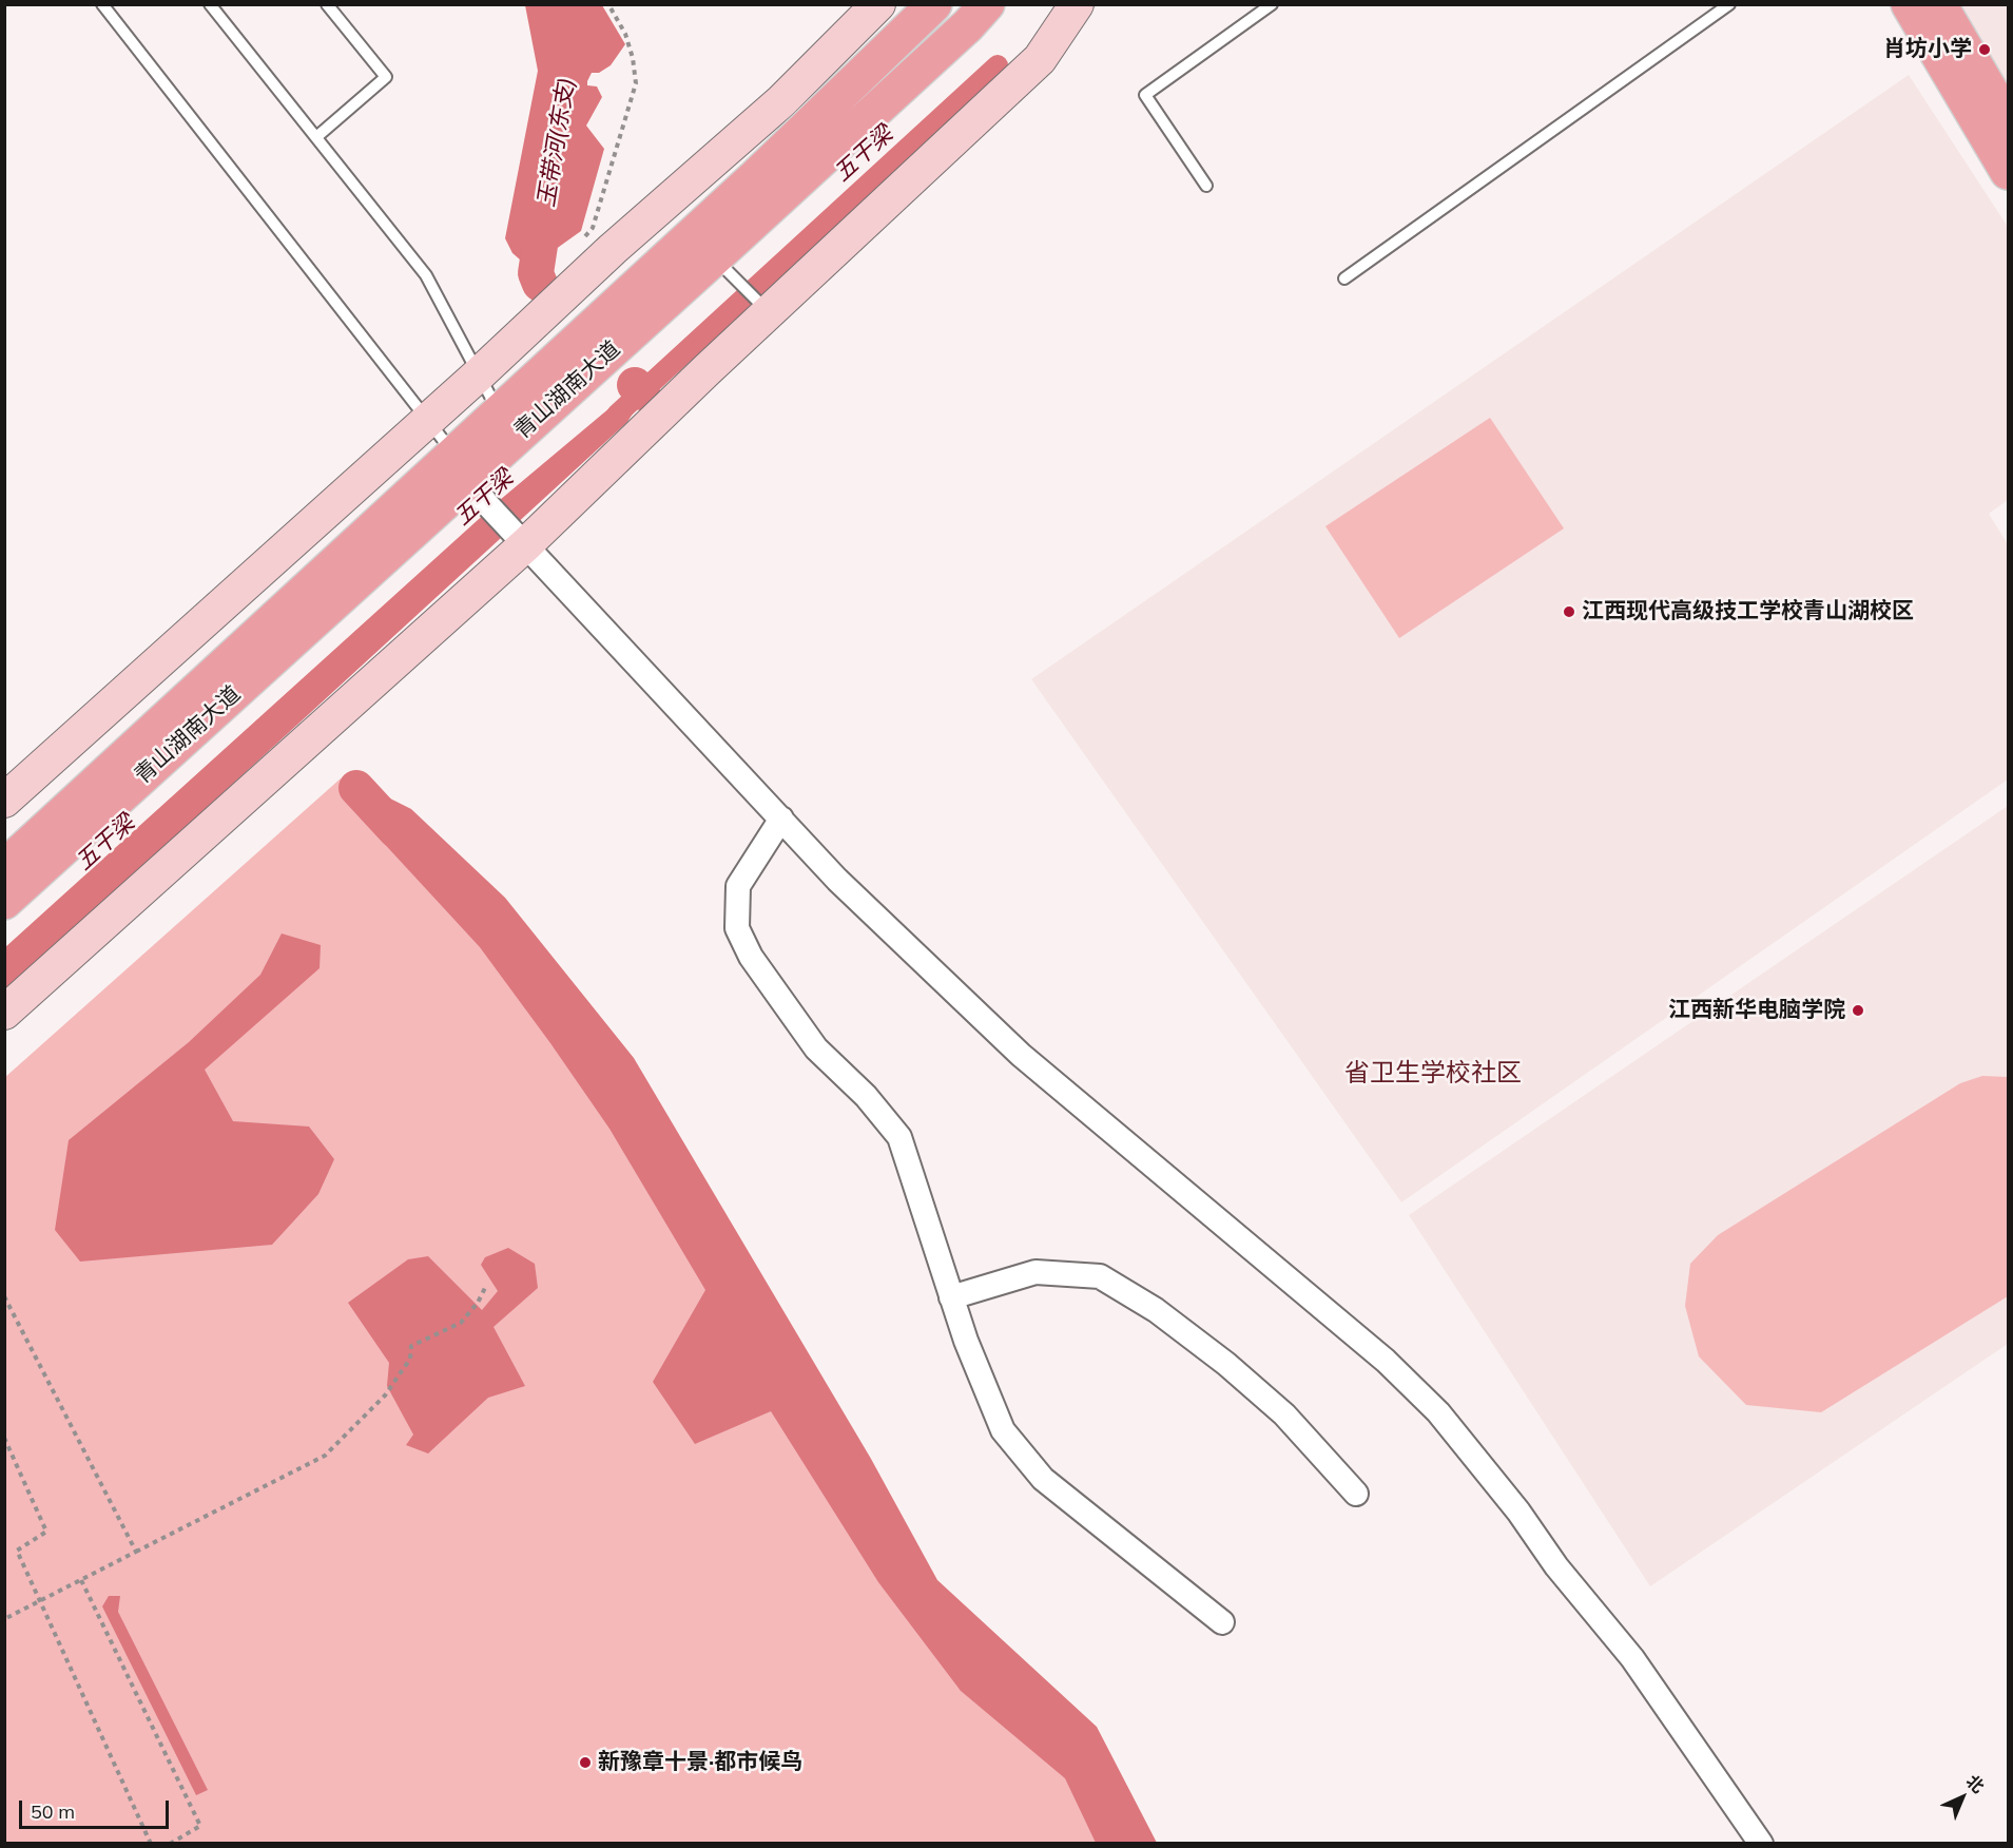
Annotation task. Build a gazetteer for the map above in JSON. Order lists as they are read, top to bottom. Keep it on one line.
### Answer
{"streets":{"main road":["青山湖南大道"]},"districts":["省卫生学校社区"],"water":["玉带河(东支)","五干梁"],"places":["肖坊小学","江西现代高级技工学校青山湖校区","江西新华电脑学院","新豫章十景·都市候鸟"],"scale_bar":"50 m","north":"top right"}
